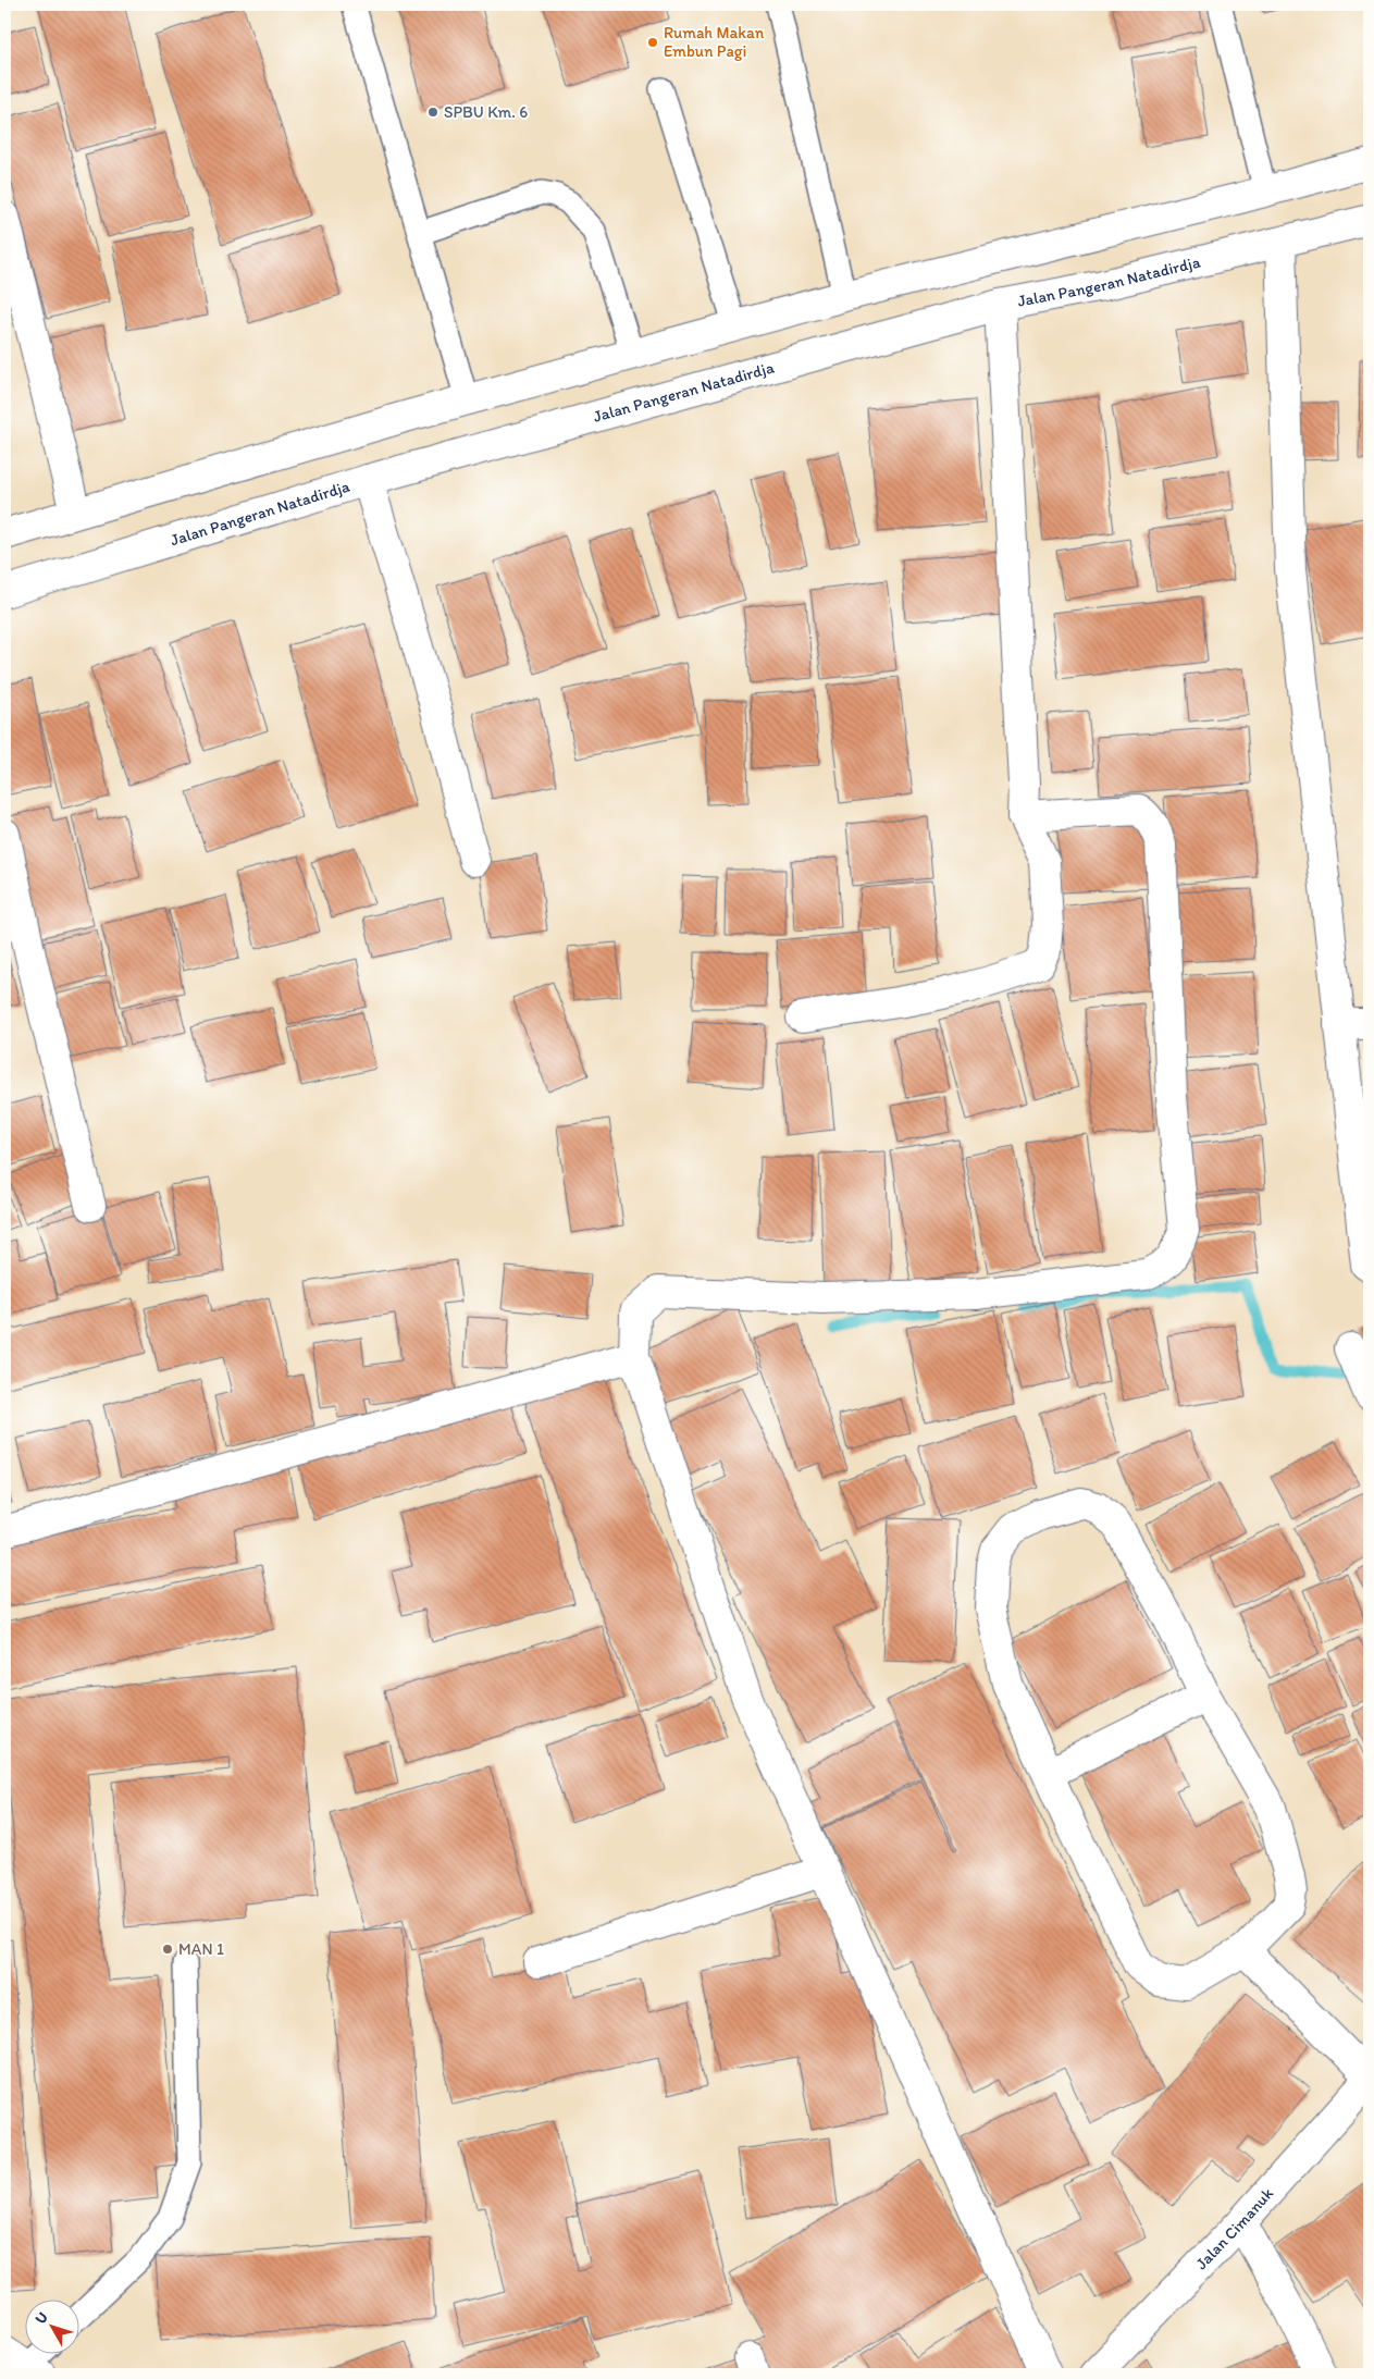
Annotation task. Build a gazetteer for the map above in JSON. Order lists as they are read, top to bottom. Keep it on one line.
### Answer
{"streets":{"street":["Jalan Pangeran Natadirdja","Jalan Cimanuk"]},"places":["Rumah Makan Embun Pagi","SPBU Km. 6","MAN 1"],"north":"top left"}
